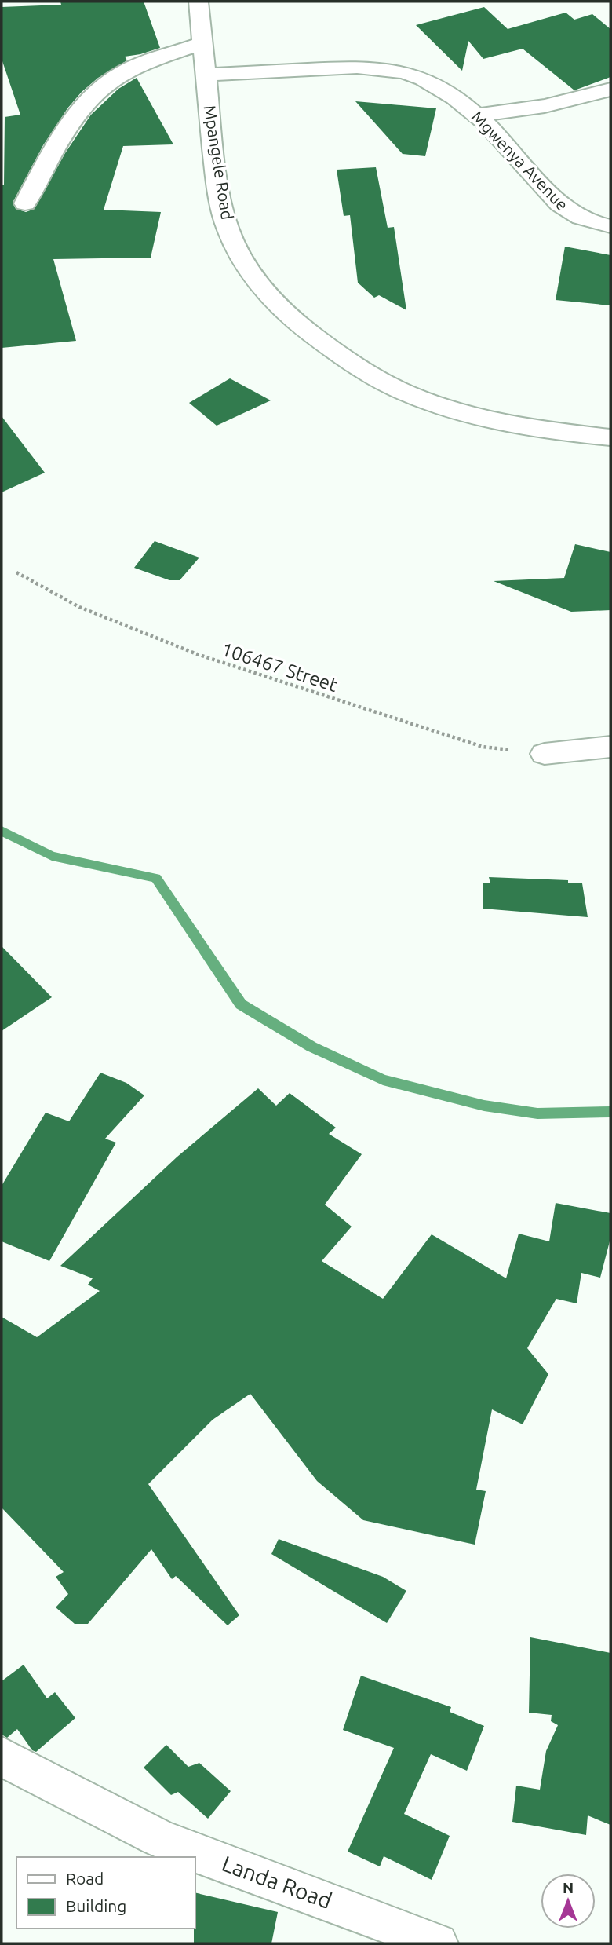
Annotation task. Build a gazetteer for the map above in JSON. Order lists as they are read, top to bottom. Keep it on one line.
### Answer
{"streets":{"street":["Mgwenya Avenue","Mpangele Road","Landa Road"],"path":["106467 Street"]},"crossings":[["Mgwenya Avenue","Mpangele Road"]],"legend":["Road","Building"],"north":"top"}
